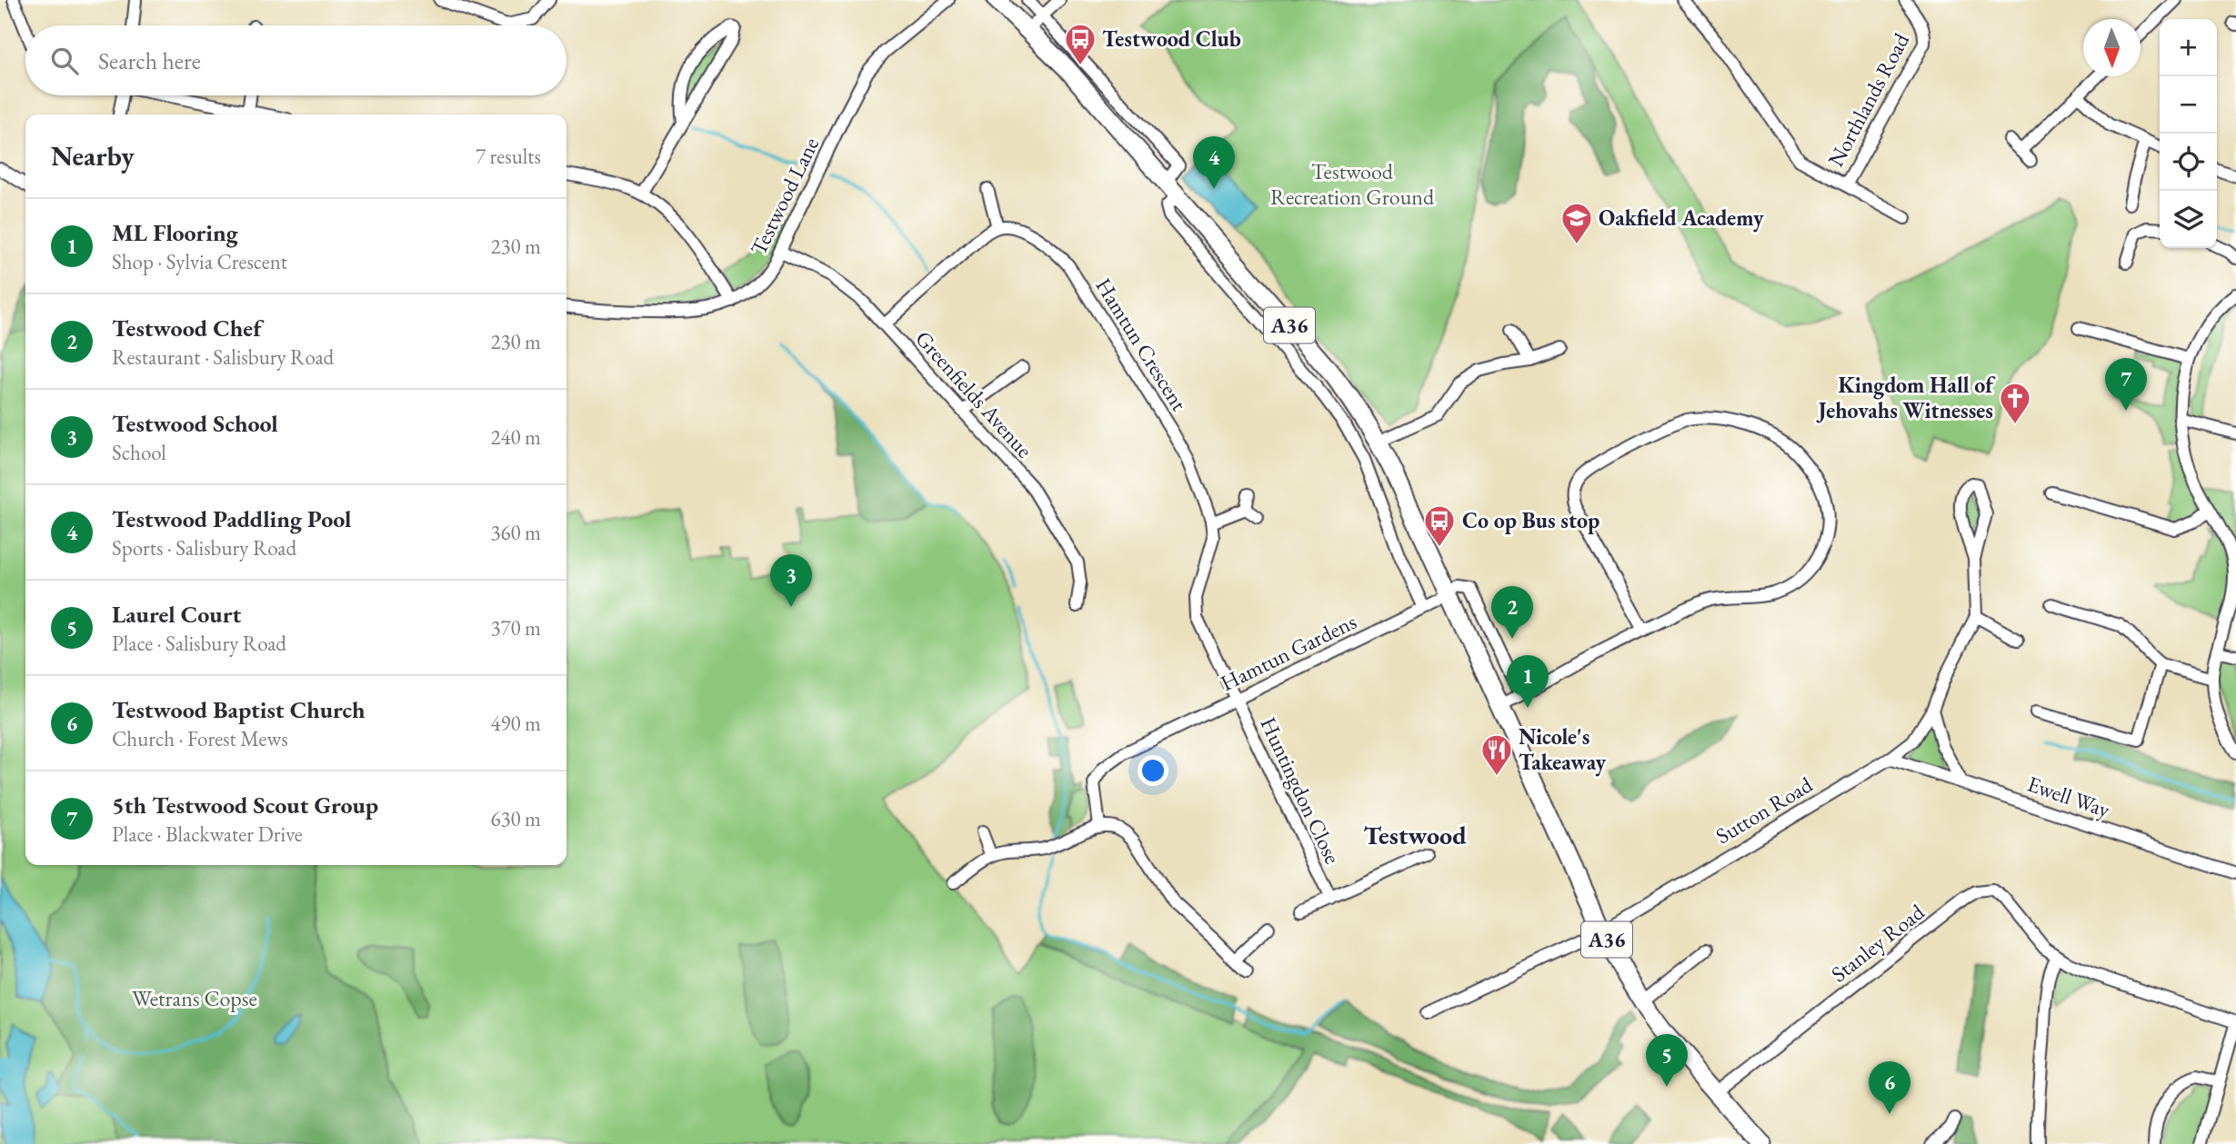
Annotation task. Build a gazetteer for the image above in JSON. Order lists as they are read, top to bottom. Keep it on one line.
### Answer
{"streets":{"main road":["A36"],"street":["Northlands Road","Testwood Lane","Hamtun Crescent","Greenfields Avenue","Hamtun Gardens","Huntingdon Close","Ewell Way","Sutton Road","Stanley Road"]},"crossings":[["Testwood Lane","Greenfields Avenue"],["A36","Hamtun Gardens"],["A36","Sutton Road"],["A36","Stanley Road"],["Hamtun Crescent","Hamtun Gardens"],["Hamtun Crescent","Huntingdon Close"],["Hamtun Gardens","Huntingdon Close"],["Ewell Way","Sutton Road"]],"districts":["Testwood"],"parks":["Testwood Recreation Ground","Wetrans Copse"],"places":{"bus stop":["Testwood Club","Co op Bus stop"],"school or university":["Oakfield Academy"],"church":["Kingdom Hall of Jehovahs Witnesses"],"restaurant":["Nicole's Takeaway"]},"north":"bottom","page":{"map_buttons":["+","−"],"search":"Search here","heading":["Nearby","7 results"],"pins":["4","7","3","2","1","5","6"],"list":[{"mark":"1","name":"ML Flooring","note":"Shop · Sylvia Crescent","value":"230 m"},{"mark":"2","name":"Testwood Chef","note":"Restaurant · Salisbury Road","value":"230 m"},{"mark":"3","name":"Testwood School","note":"School","value":"240 m"},{"mark":"4","name":"Testwood Paddling Pool","note":"Sports · Salisbury Road","value":"360 m"},{"mark":"5","name":"Laurel Court","note":"Place · Salisbury Road","value":"370 m"},{"mark":"6","name":"Testwood Baptist Church","note":"Church · Forest Mews","value":"490 m"},{"mark":"7","name":"5th Testwood Scout Group","note":"Place · Blackwater Drive","value":"630 m"}]}}
